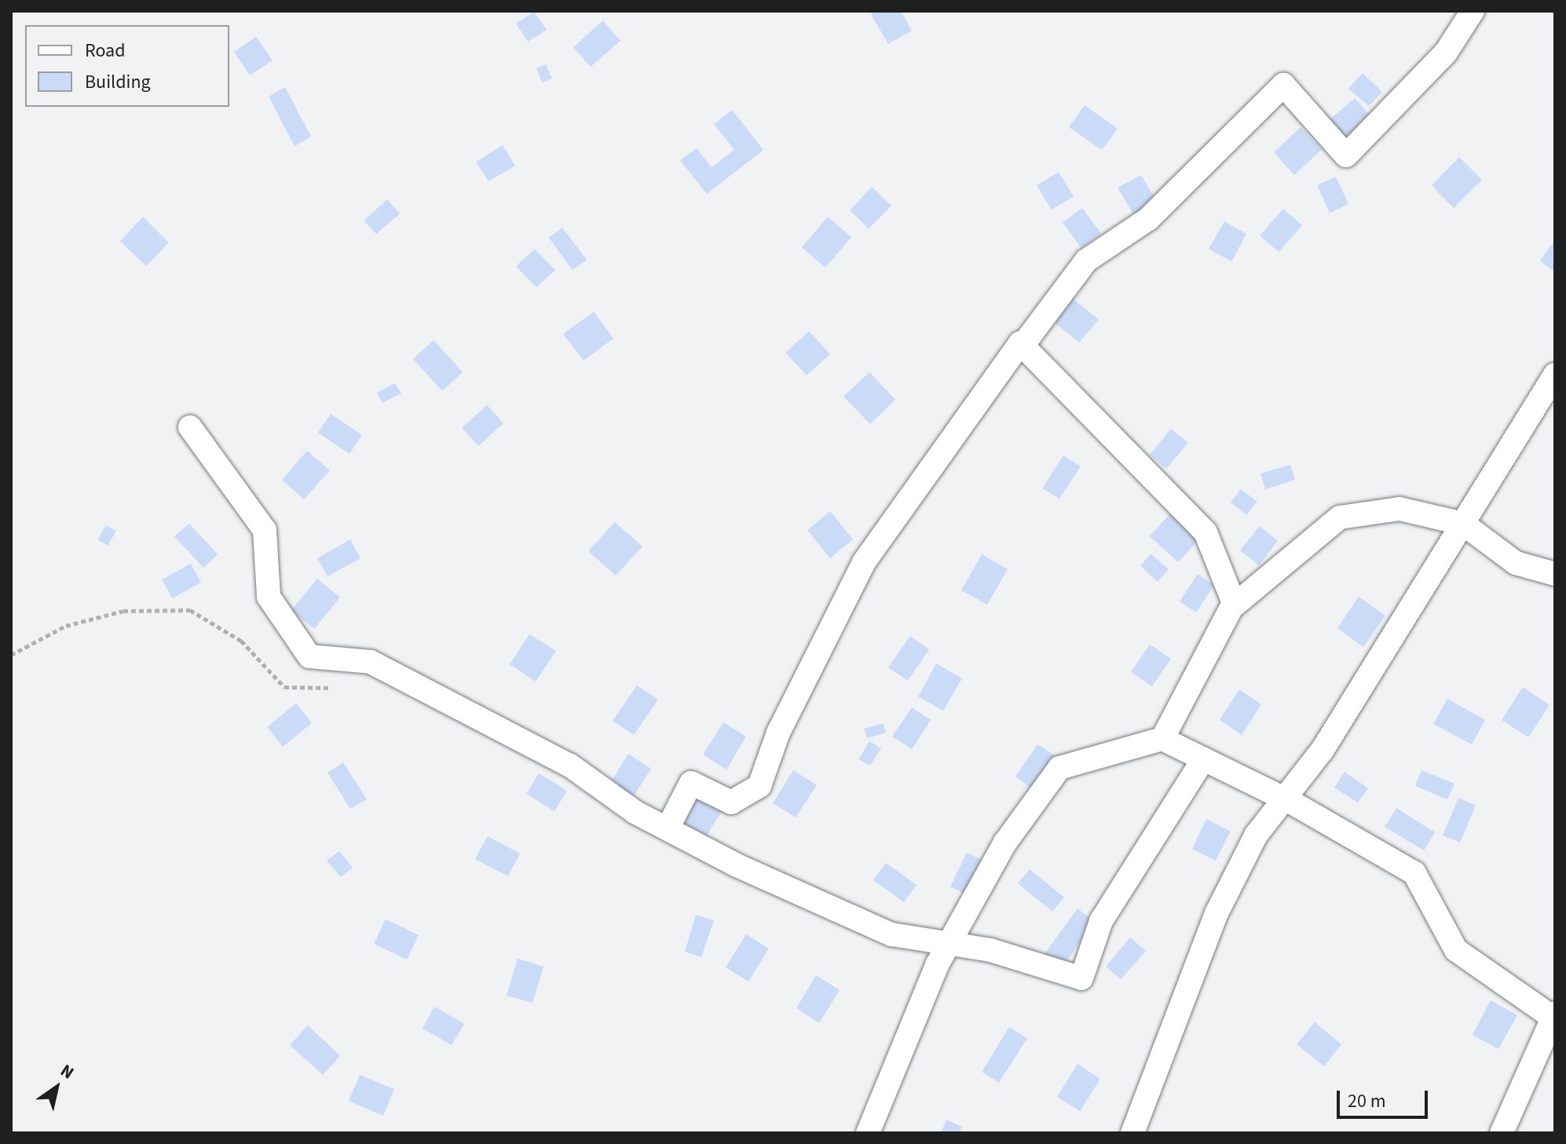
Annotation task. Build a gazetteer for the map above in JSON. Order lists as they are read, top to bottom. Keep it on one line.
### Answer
{"legend":["Road","Building"],"scale_bar":"20 m","north":"top right"}
